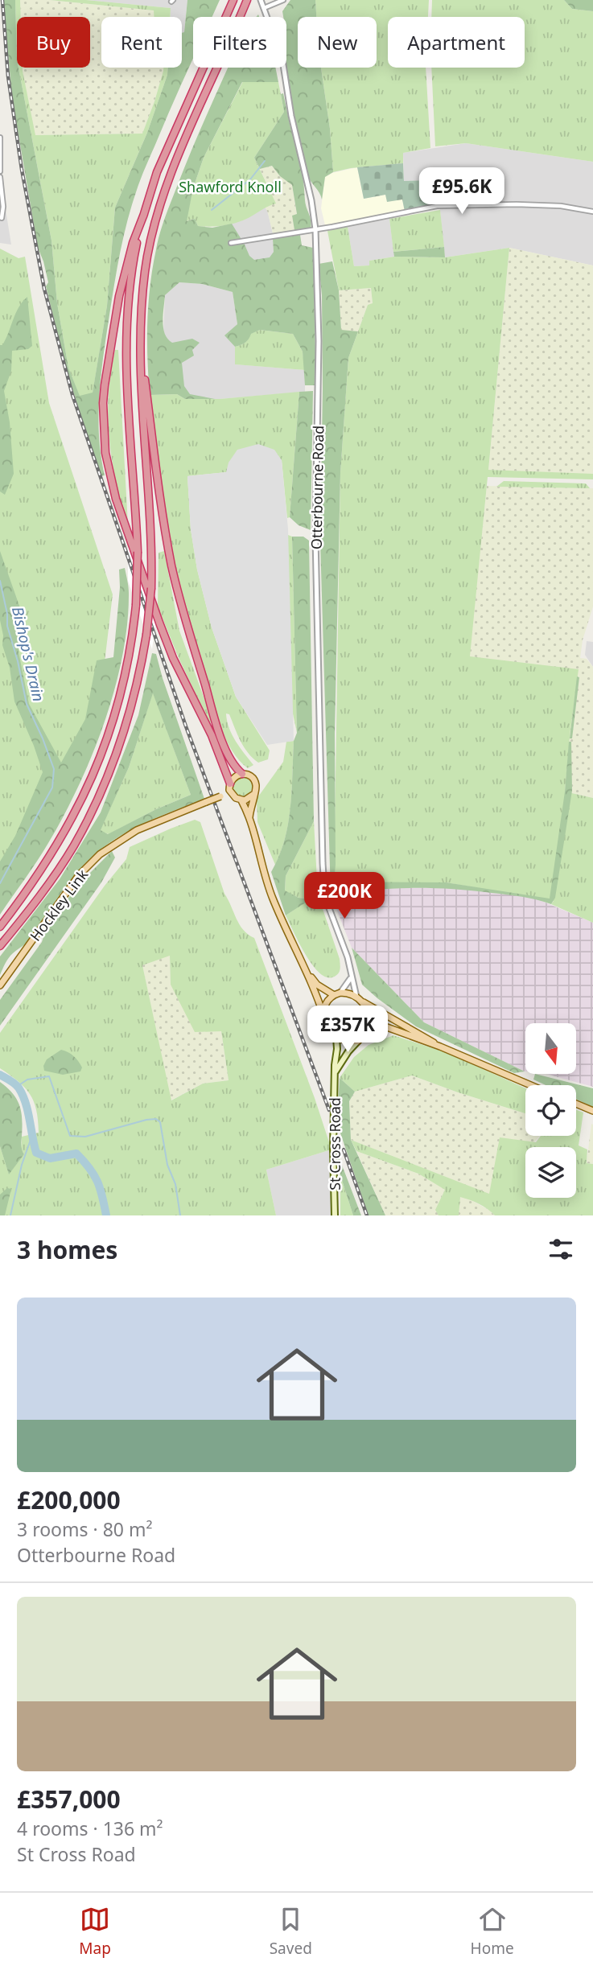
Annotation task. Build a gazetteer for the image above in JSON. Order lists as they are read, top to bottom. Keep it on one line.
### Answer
{"streets":{"main road":["Hockley Link","St Cross Road"],"street":["Otterbourne Road"]},"crossings":[["Otterbourne Road","St Cross Road"]],"water":["Bishop's Drain"],"parks":["Shawford Knoll"],"north":"bottom","page":{"chip":["Buy","Rent","Filters","New","Apartment"],"price":["£95.6K","£200K","£357K"],"heading":"3 homes","list":[{"name":"£200,000","note":"3 rooms · 80 m² · Otterbourne Road"},{"name":"£357,000","note":"4 rooms · 136 m² · St Cross Road"}],"tabs":["Map","Saved","Home"]}}
